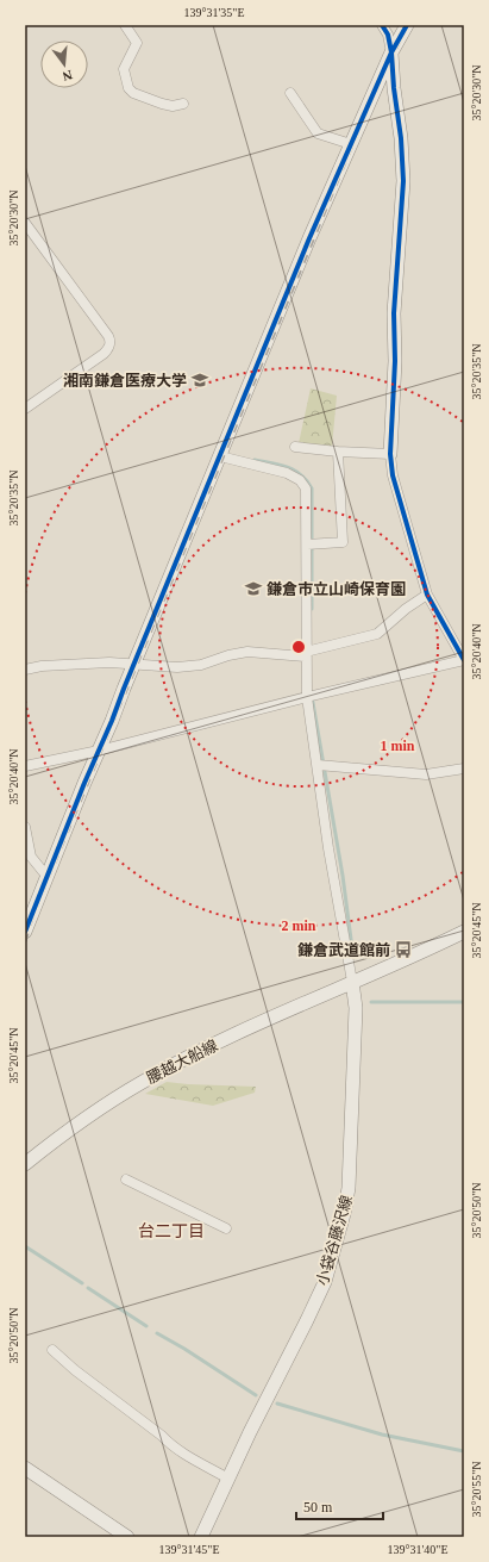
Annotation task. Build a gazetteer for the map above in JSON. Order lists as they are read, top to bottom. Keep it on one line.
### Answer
{"streets":{"street":["腰越大船線","小袋谷藤沢線"]},"crossings":[["腰越大船線","小袋谷藤沢線"]],"districts":["台二丁目"],"places":{"school or university":["湘南鎌倉医療大学","鎌倉市立山崎保育園"],"bus stop":["鎌倉武道館前"]},"scale_bar":"50 m","north":"bottom","coordinates":["139°31'35\"E","35°20'30\"N","35°20'35\"N","35°20'40\"N","35°20'45\"N","35°20'50\"N","35°20'55\"N","139°31'45\"E","139°31'40\"E"],"rings":["1 min","2 min"]}
